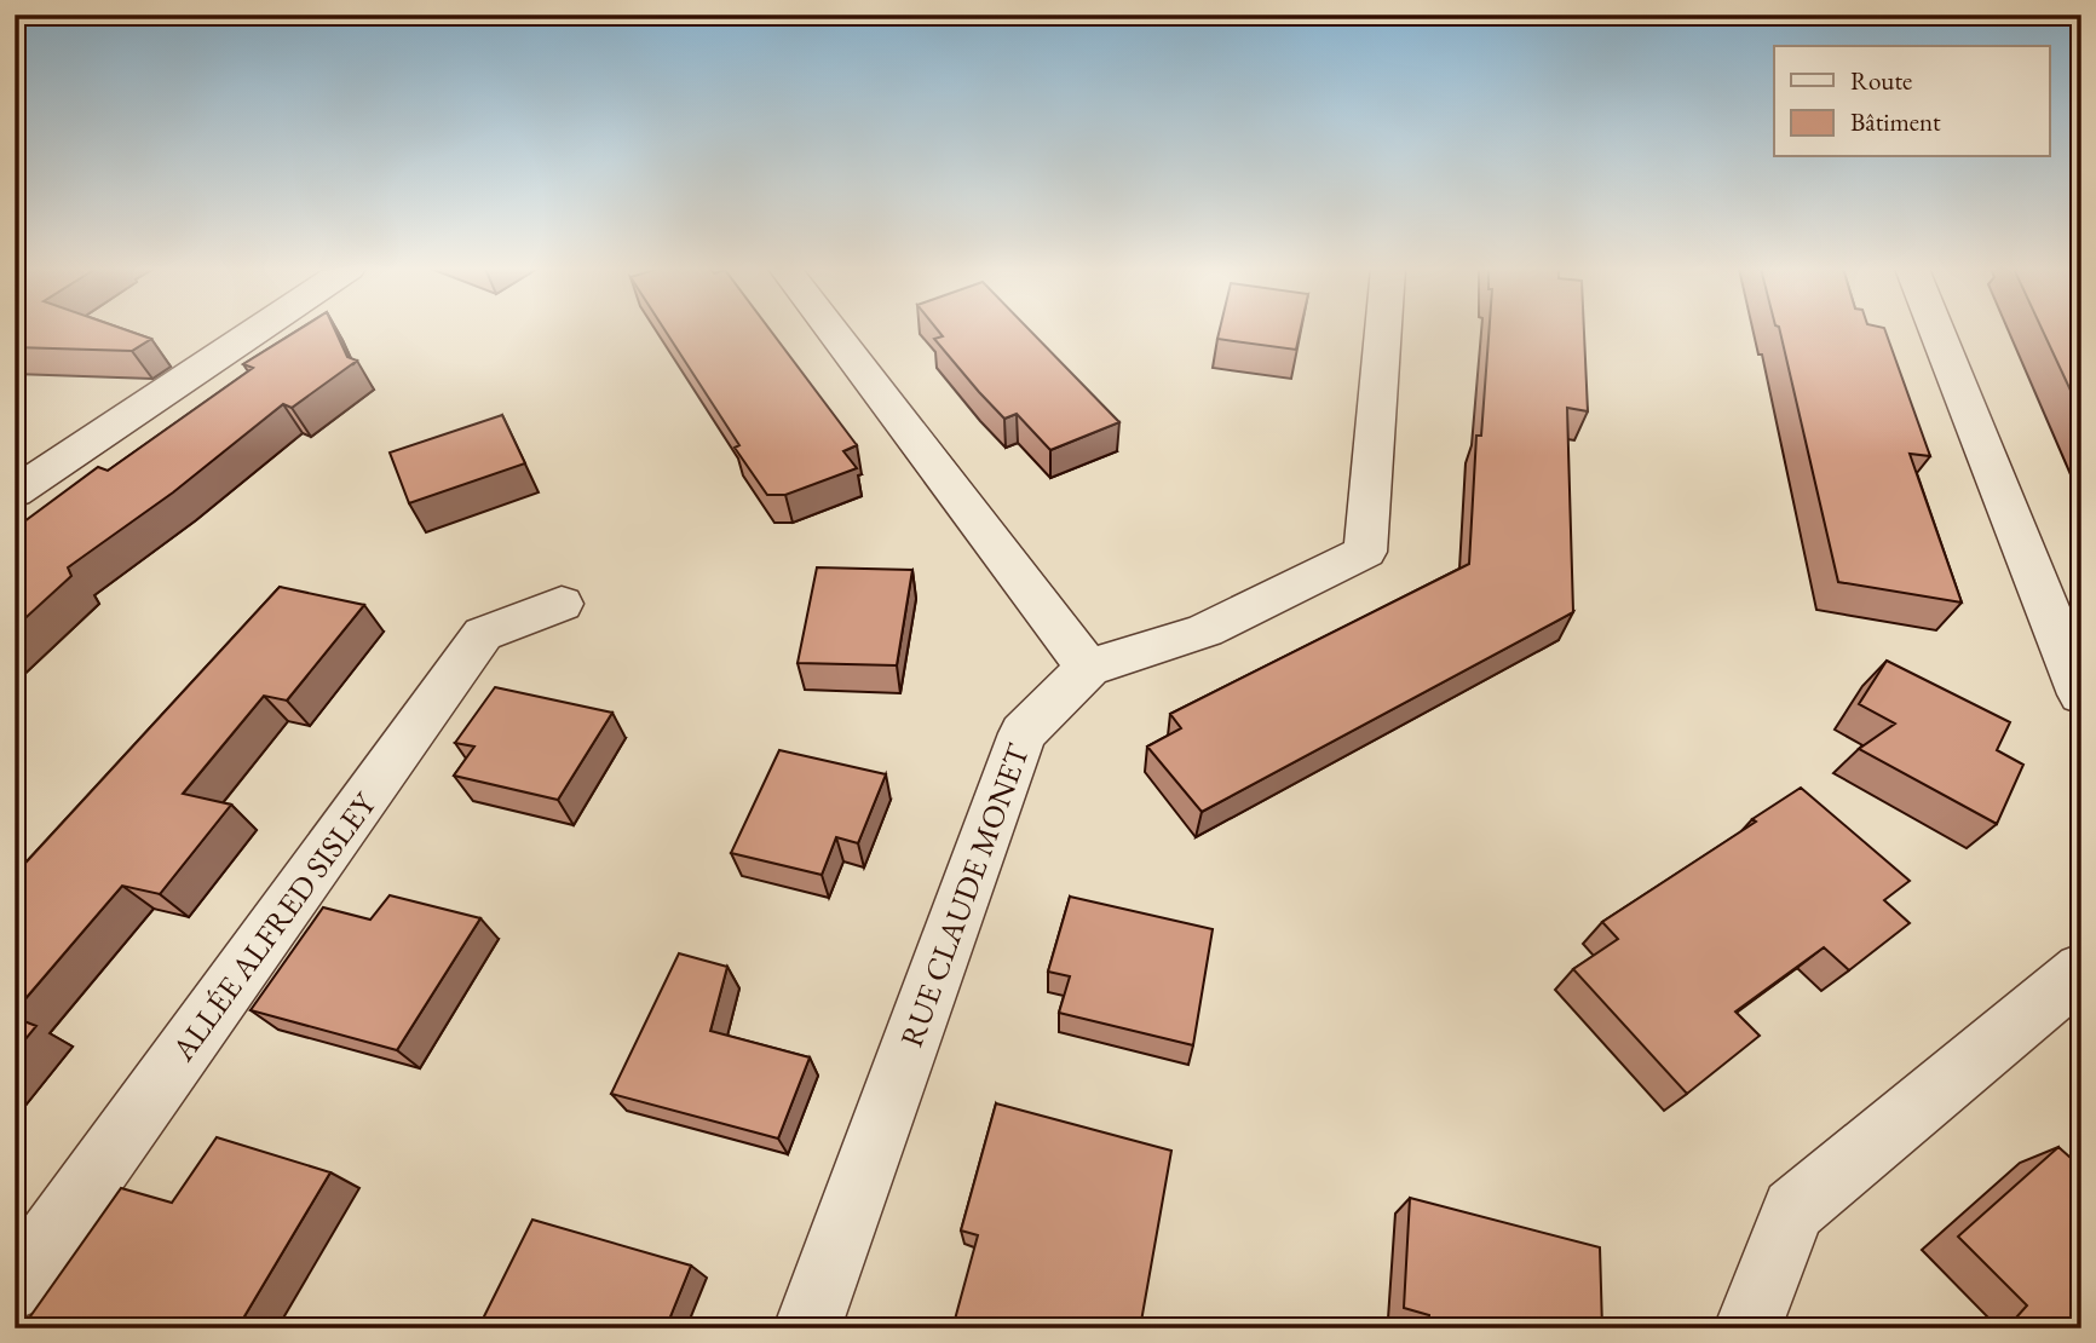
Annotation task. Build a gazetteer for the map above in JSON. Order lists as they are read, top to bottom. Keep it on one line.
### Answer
{"streets":{"street":["RUE CLAUDE MONET","ALLÉE ALFRED SISLEY"]},"legend":["Route","Bâtiment"]}
